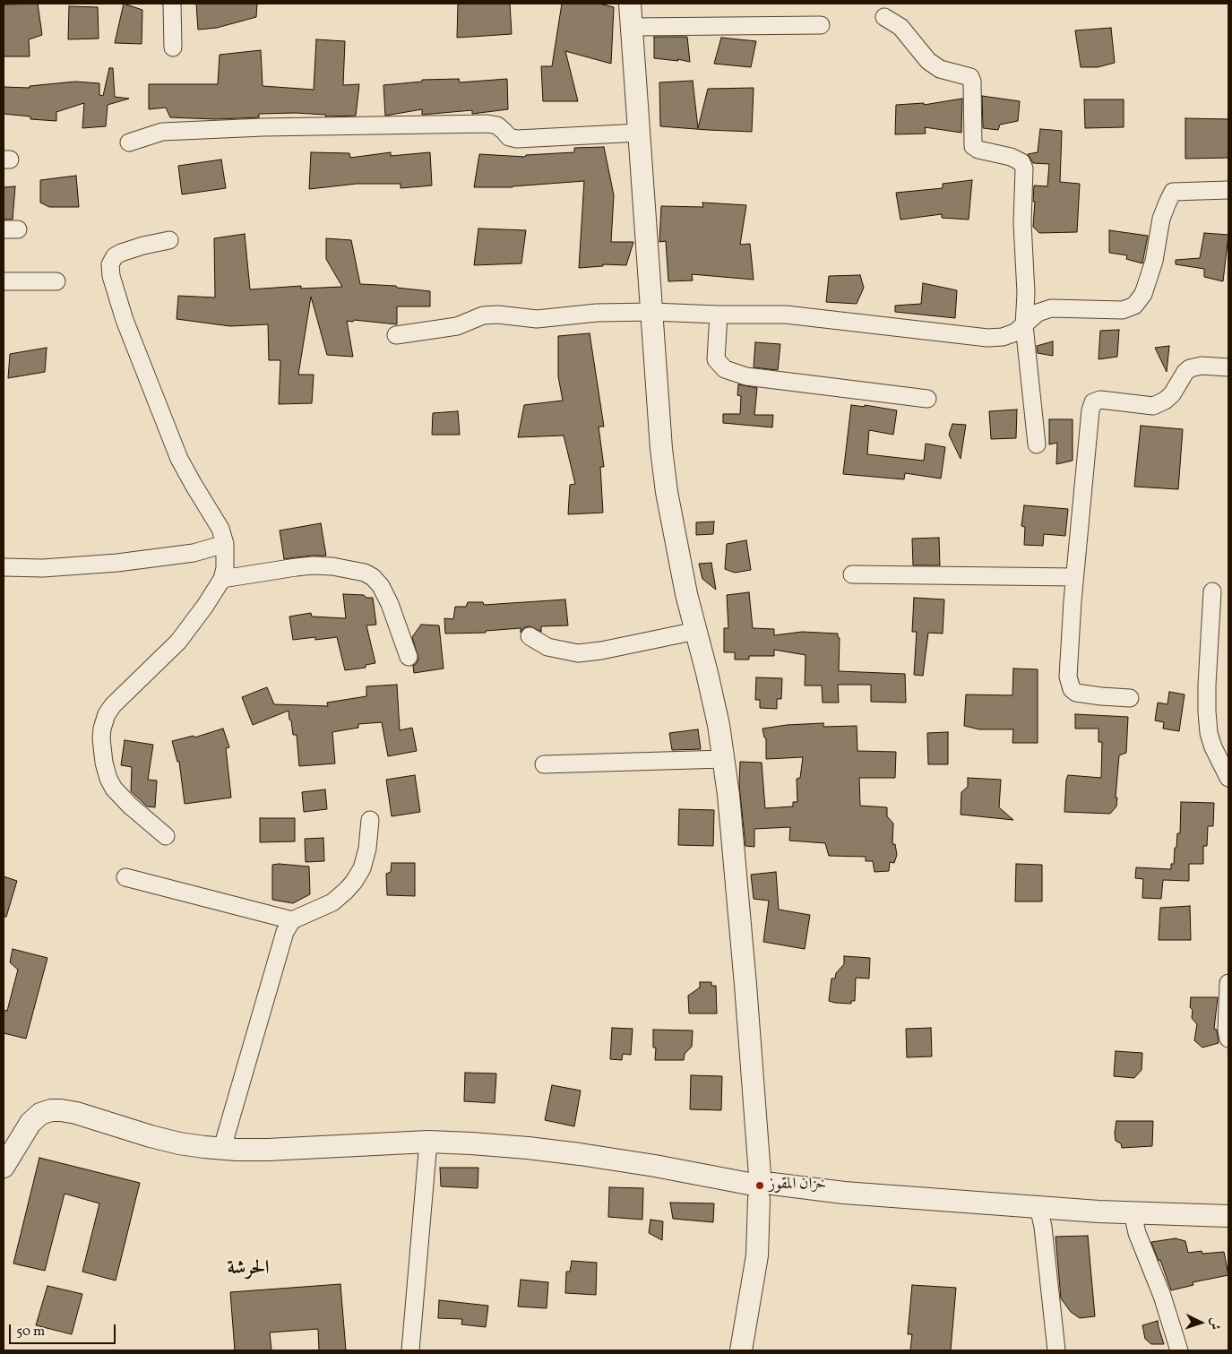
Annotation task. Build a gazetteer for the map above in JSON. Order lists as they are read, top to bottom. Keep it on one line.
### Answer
{"districts":["الحرشة"],"places":["خزان المقوز"],"scale_bar":"50 m","north":"right"}
